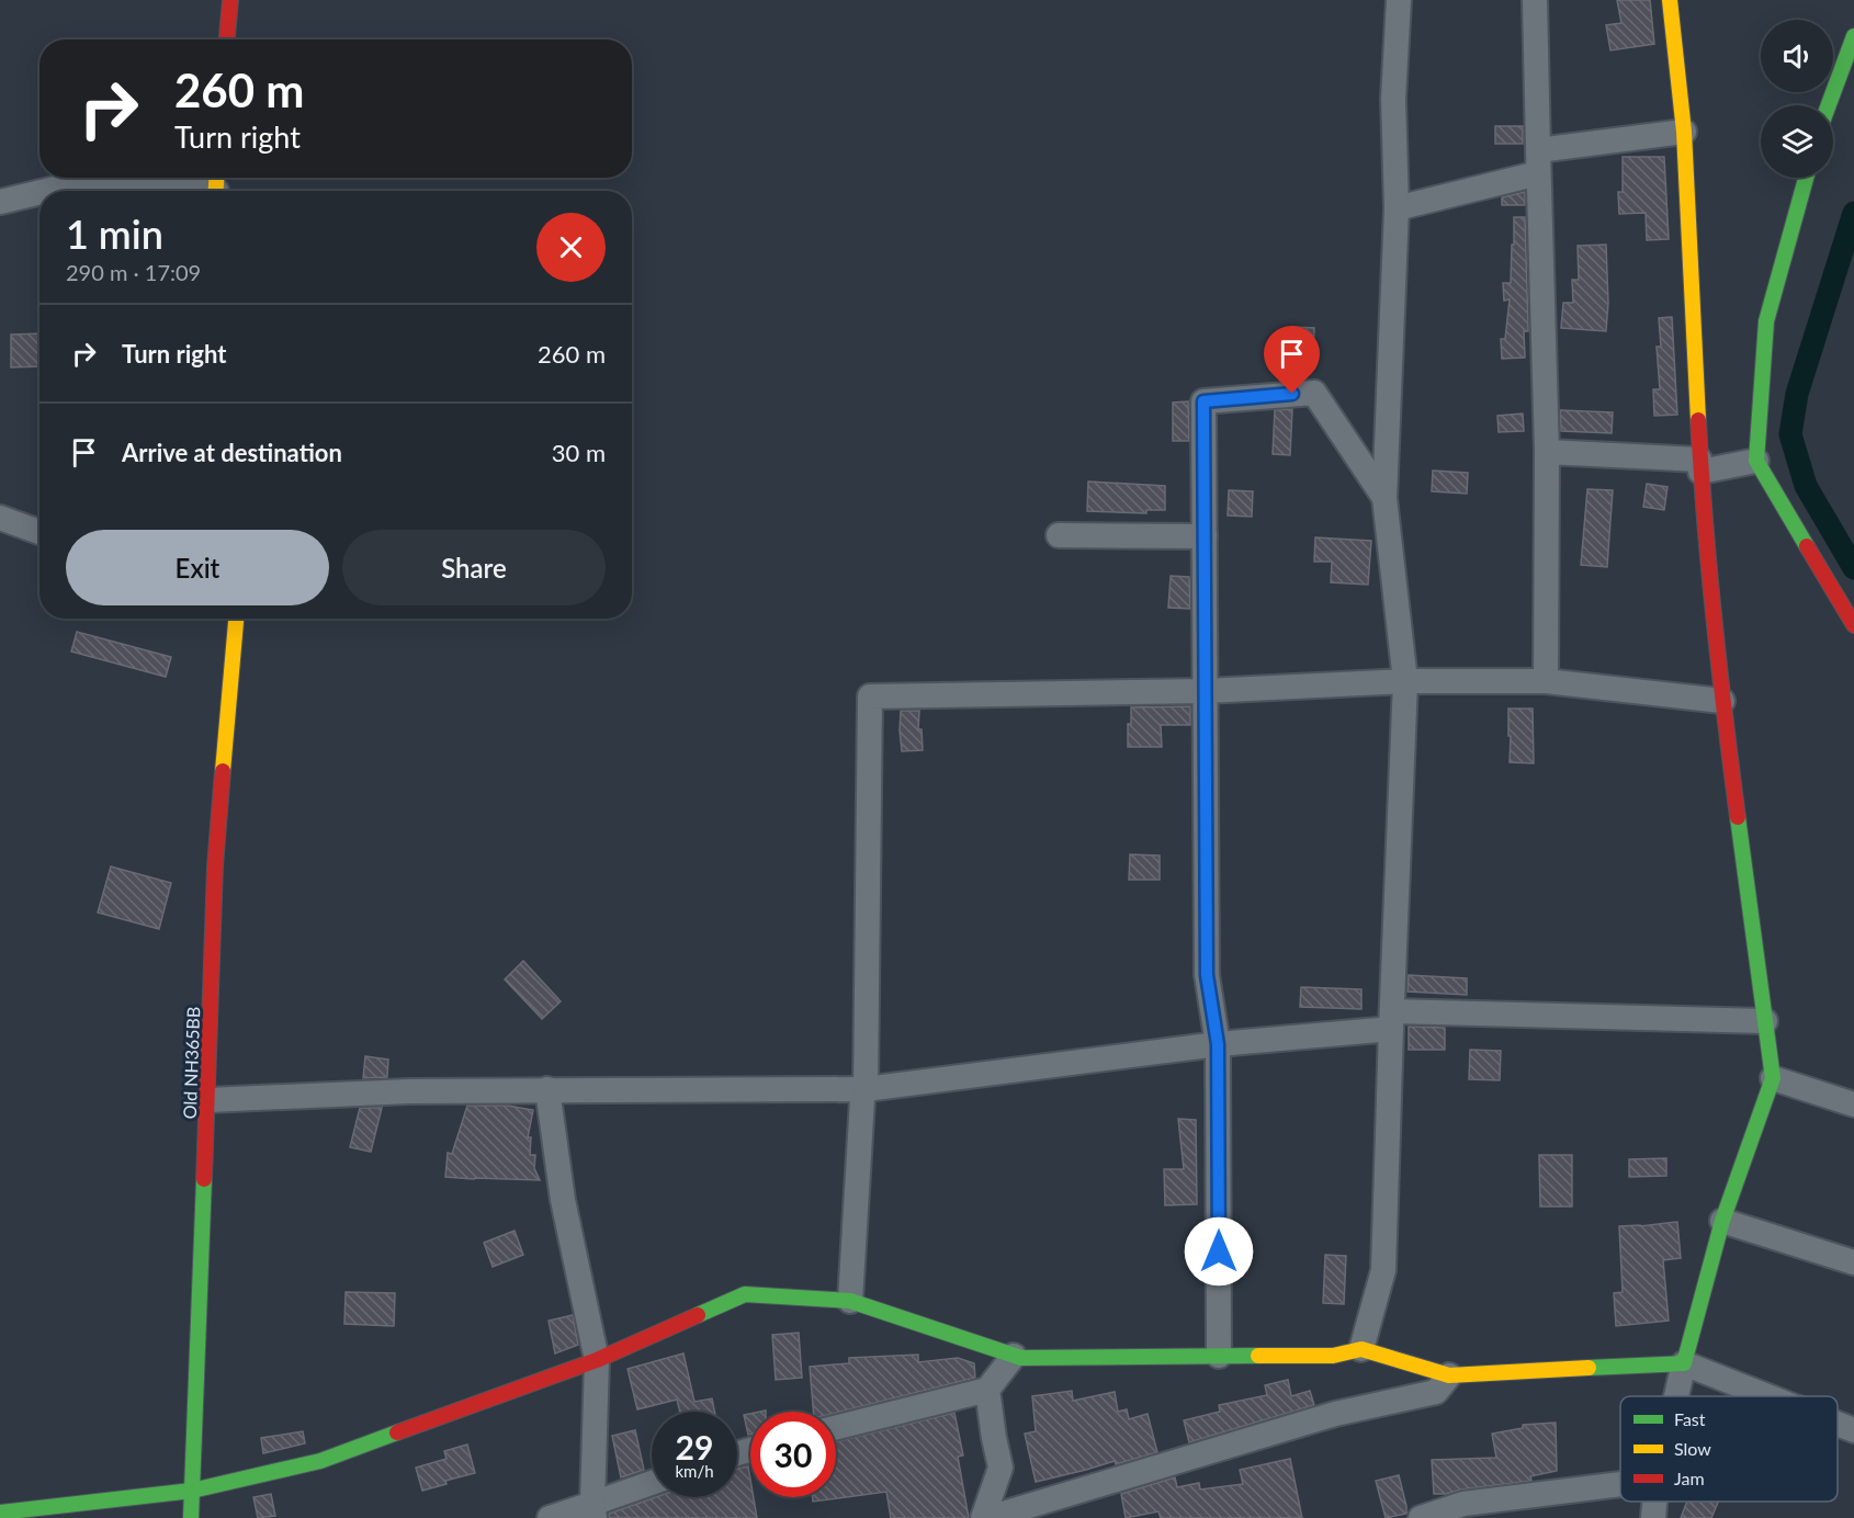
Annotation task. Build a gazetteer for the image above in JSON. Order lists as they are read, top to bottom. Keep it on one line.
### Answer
{"streets":{"street":["Old NH365BB"]},"legend":["Fast","Slow","Jam"],"page":{"turn":["260 m","Turn right"],"heading":["1 min","290 m · 17:09"],"list":[{"name":"Turn right","value":"260 m"},{"name":"Arrive at destination","value":"30 m"}],"buttons":["Exit","Share"],"speed":"29 km/h","limit":"30"}}
